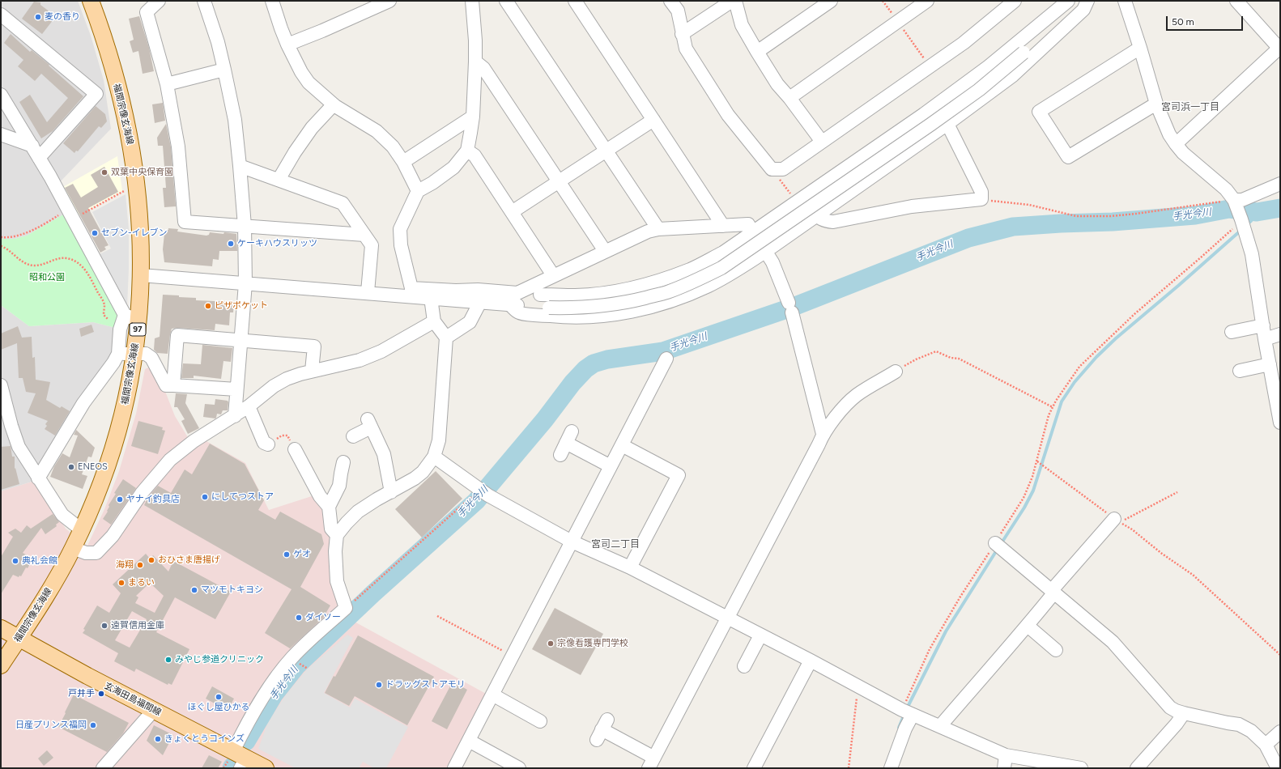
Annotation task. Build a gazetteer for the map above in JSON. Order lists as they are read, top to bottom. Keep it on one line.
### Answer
{"streets":{"main road":["福間宗像玄海線","97","玄海田島福間線"]},"crossings":[["福間宗像玄海線","玄海田島福間線"]],"districts":["宮司浜一丁目","宮司二丁目"],"water":["手光今川"],"parks":["昭和公園"],"places":["麦の香り","双葉中央保育園","セブン-イレブン","ケーキハウスリッツ","ピザポケット","ENEOS","にしてつストア","ヤナイ釣具店","ゲオ","おひさま唐揚げ","典礼会館","海翔","まるい","マツモトキヨシ","ダイソー","遠賀信用金庫","宗像看護専門学校","みやじ参道クリニック","ドラッグストアモリ","戸井手","ほぐし屋ひかる","日産プリンス福岡","きょくとうコインズ"],"scale_bar":"50 m"}
